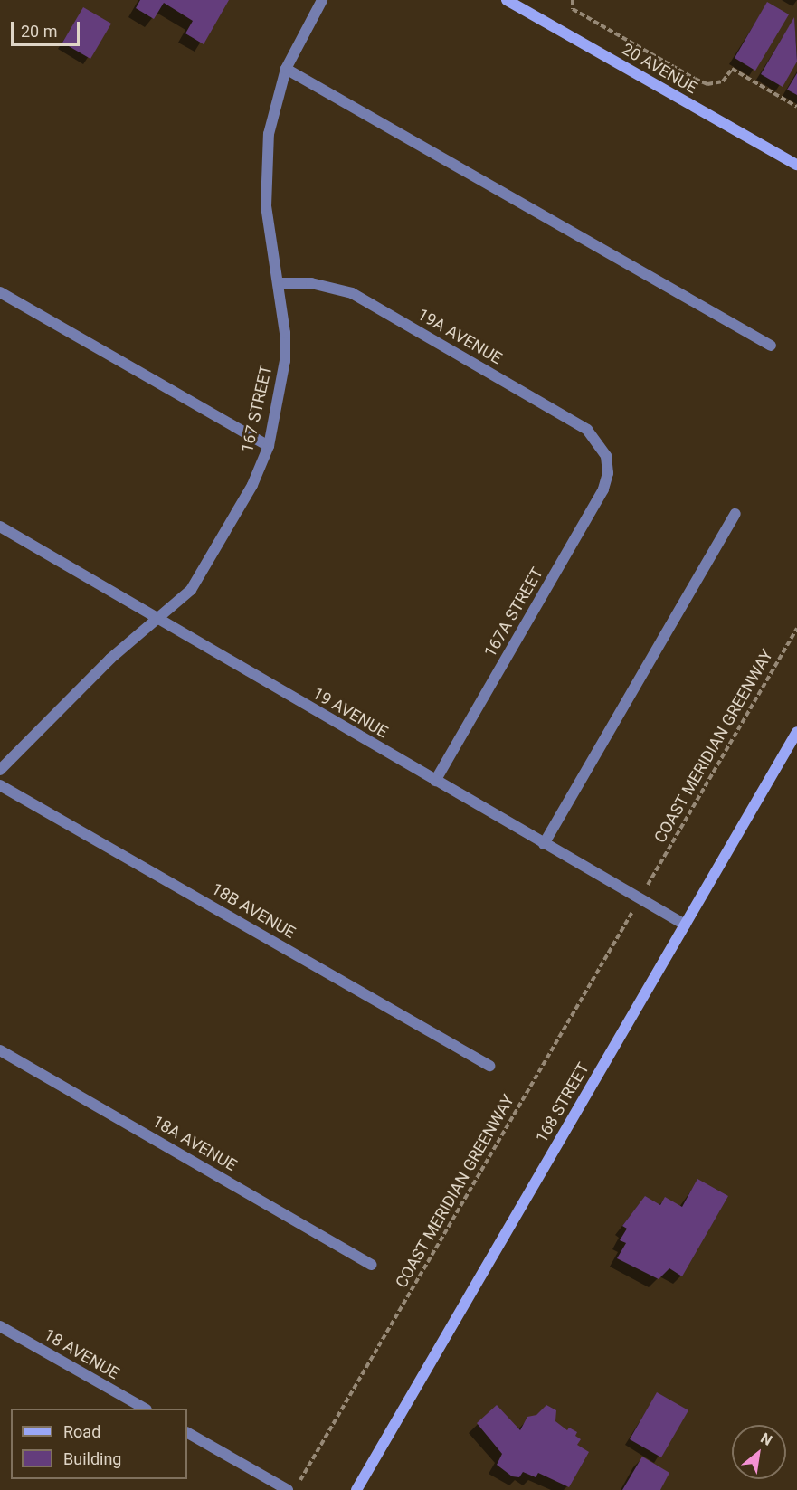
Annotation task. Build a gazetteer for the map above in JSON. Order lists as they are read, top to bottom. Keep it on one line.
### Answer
{"streets":{"main road":["20 AVENUE","168 STREET"],"street":["19A AVENUE","167 STREET","167A STREET","19 AVENUE","18B AVENUE","18A AVENUE","18 AVENUE"],"path":["COAST MERIDIAN GREENWAY"]},"crossings":[["19A AVENUE","167 STREET"],["19A AVENUE","167A STREET"],["167 STREET","19 AVENUE"],["167A STREET","19 AVENUE"],["19 AVENUE","168 STREET"]],"legend":["Road","Building"],"scale_bar":"20 m","north":"top right"}
